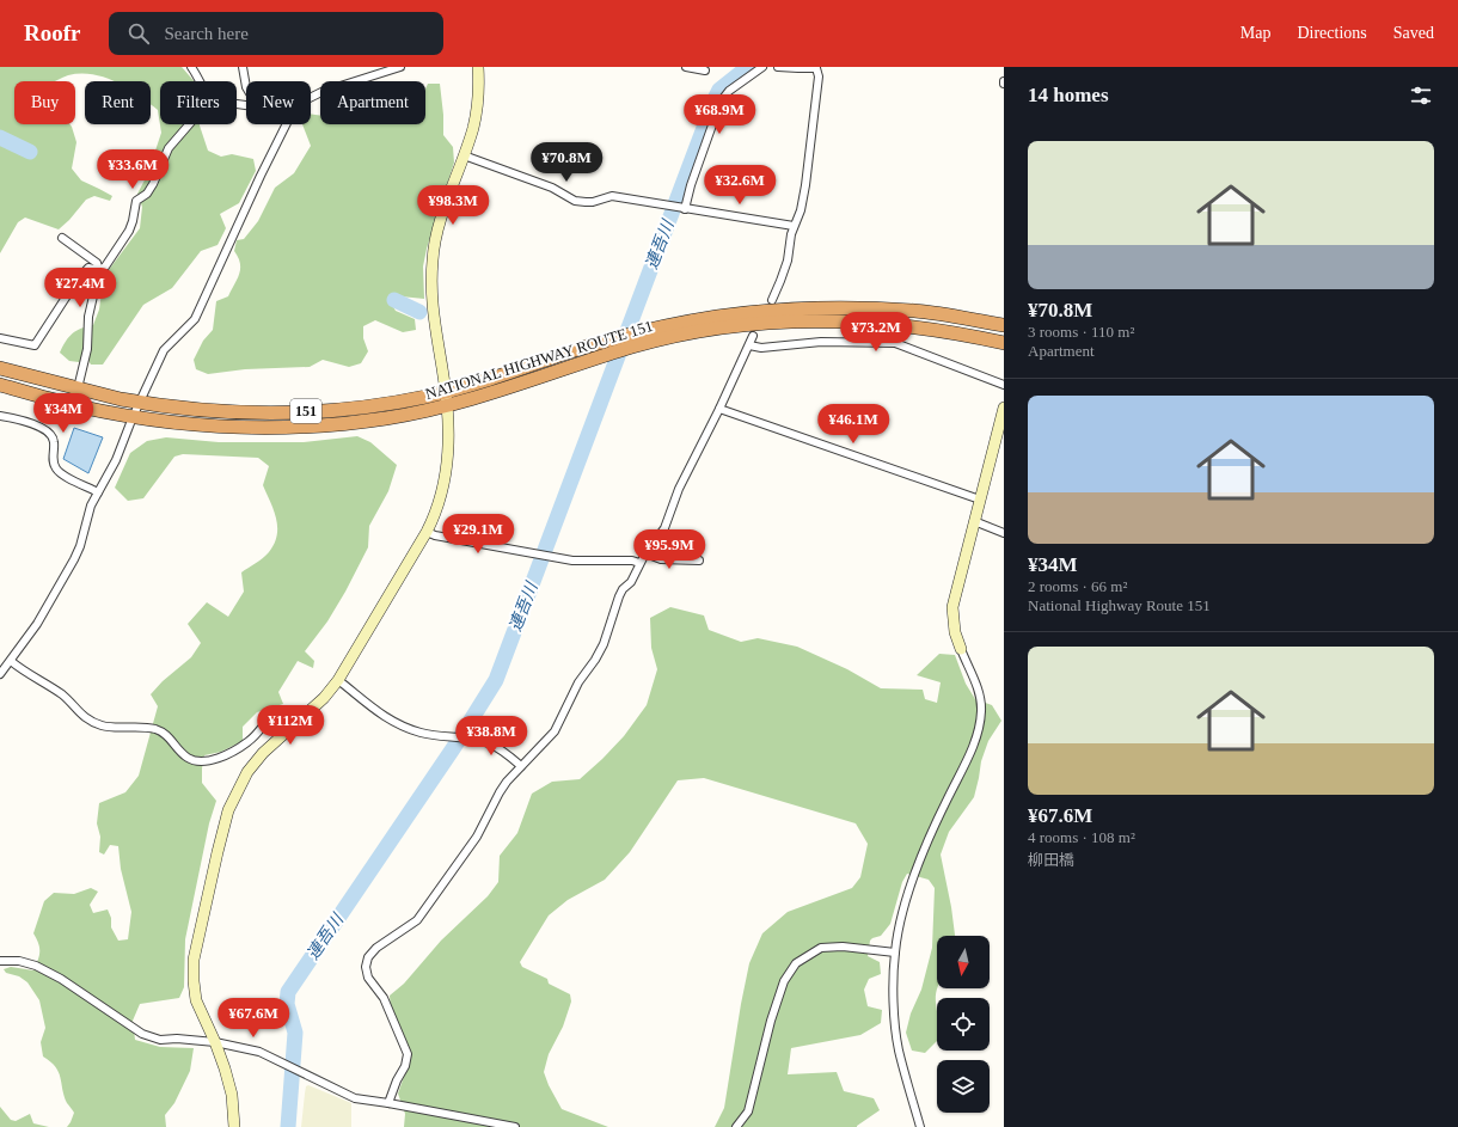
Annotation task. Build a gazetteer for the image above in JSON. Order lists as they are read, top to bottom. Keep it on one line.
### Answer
{"streets":{"highway":["NATIONAL HIGHWAY ROUTE 151","151"]},"water":["連吾川"],"north":"bottom","page":{"header":"Roofr","search":"Search here","nav":["Map","Directions","Saved"],"heading":"14 homes","chip":["Buy","Rent","Filters","New","Apartment"],"price":["¥68.9M","¥70.8M","¥33.6M","¥32.6M","¥98.3M","¥27.4M","¥73.2M","¥34M","¥46.1M","¥29.1M","¥95.9M","¥112M","¥38.8M","¥67.6M"],"list":[{"name":"¥70.8M","note":"3 rooms · 110 m² · Apartment"},{"name":"¥34M","note":"2 rooms · 66 m² · National Highway Route 151"},{"name":"¥67.6M","note":"4 rooms · 108 m² · 柳田橋"}]}}
